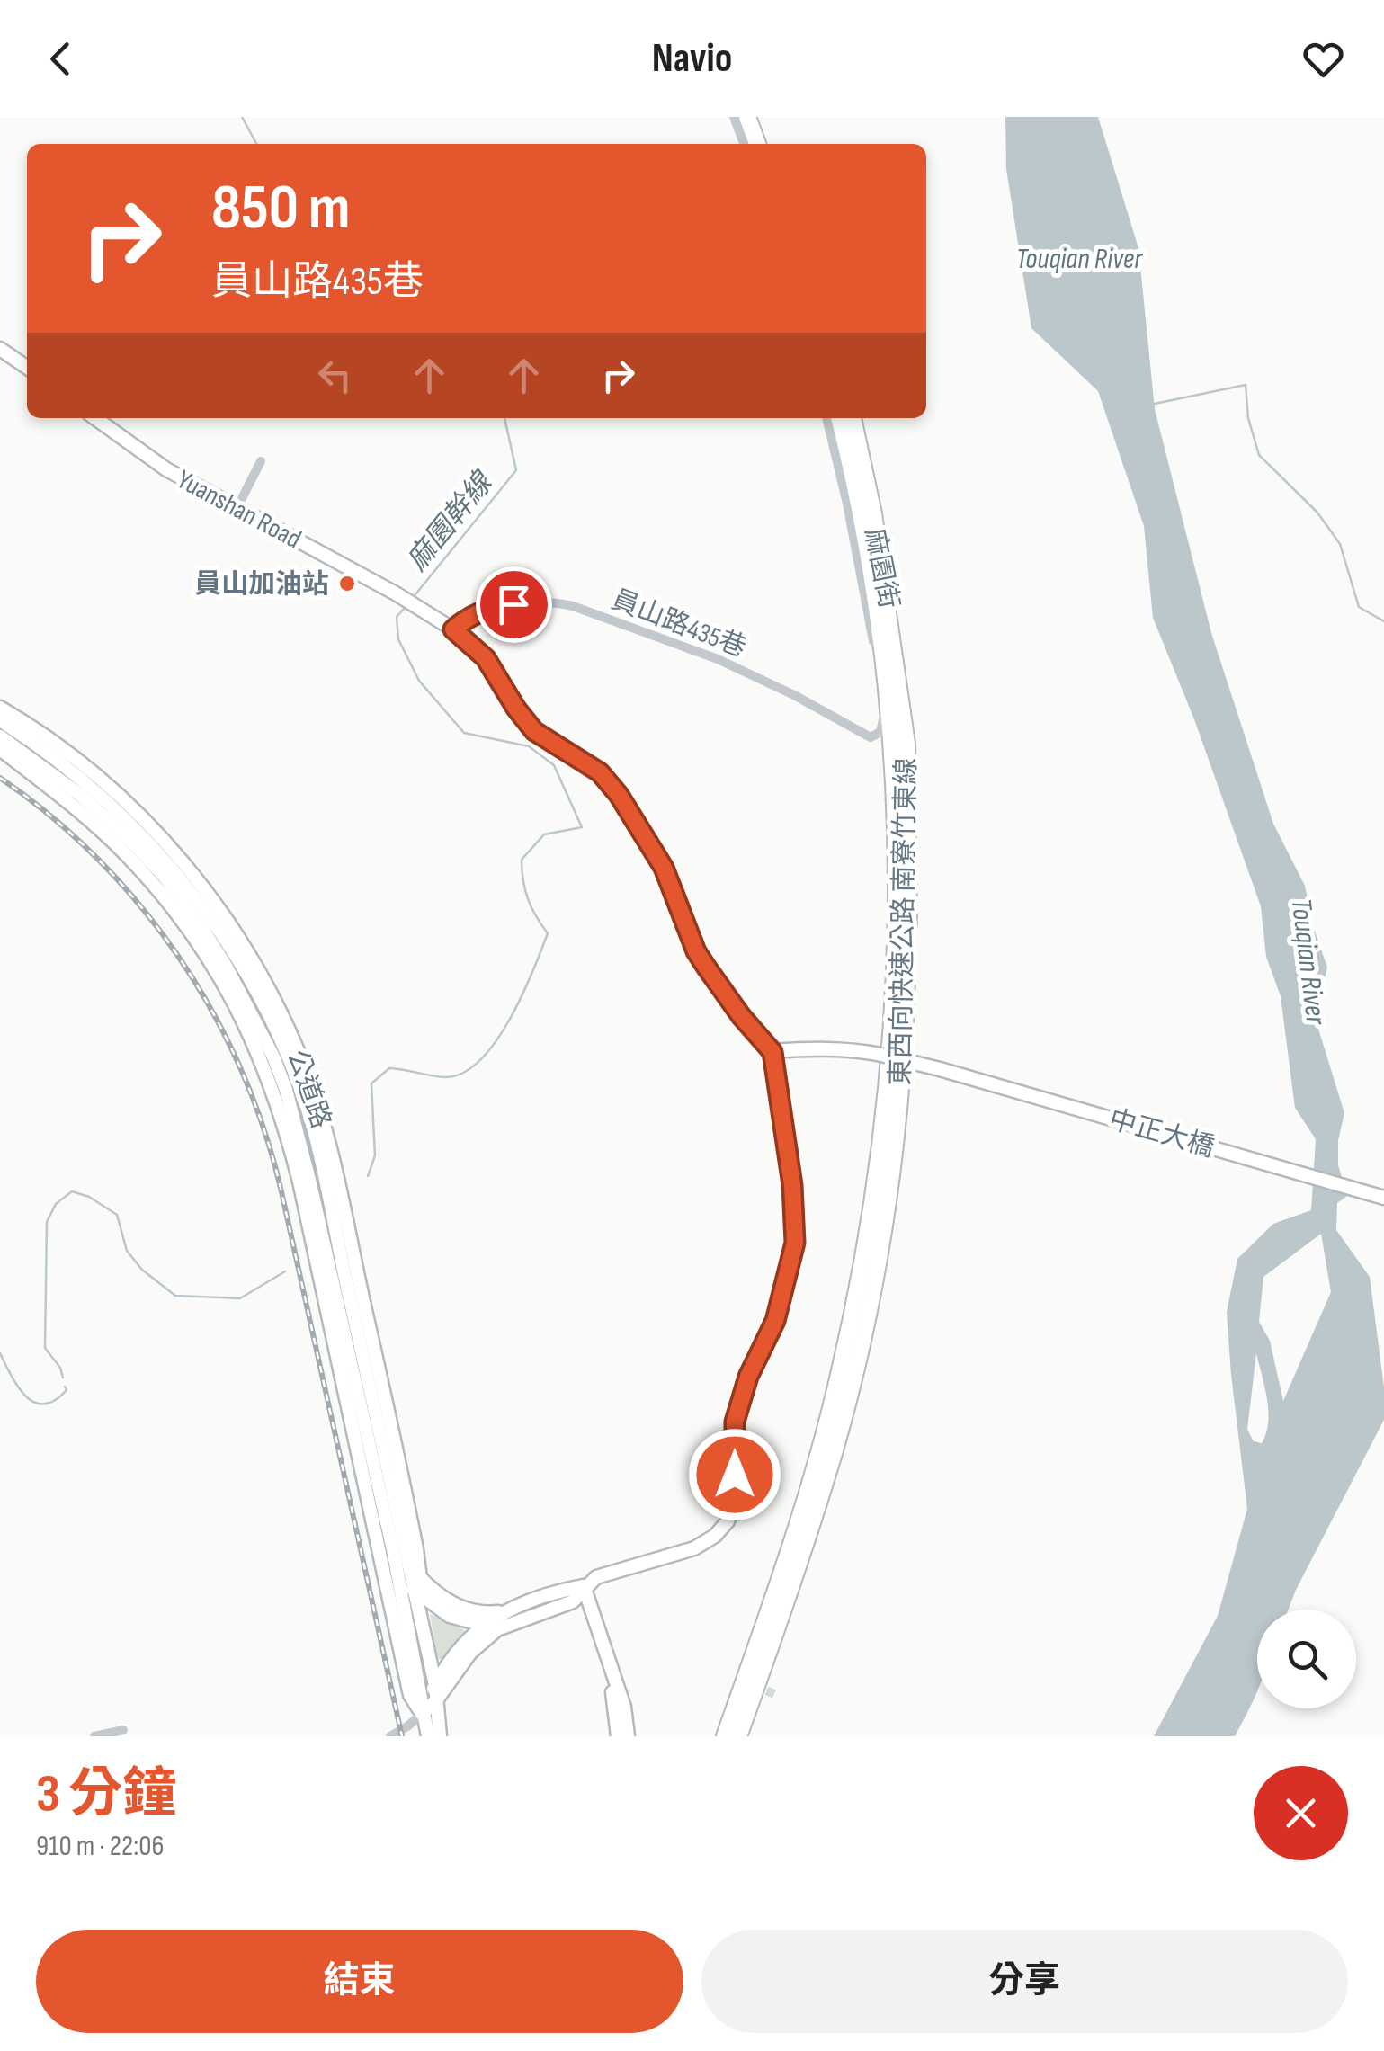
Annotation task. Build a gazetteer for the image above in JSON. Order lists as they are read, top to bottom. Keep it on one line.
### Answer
{"streets":{"highway":["東西向快速公路 南寮竹東線"],"street":["Yuanshan Road","麻園街","員山路435巷","公道路","中正大橋"]},"crossings":[["Yuanshan Road","員山路435巷"],["麻園街","員山路435巷"]],"water":["Touqian River","麻園幹線"],"places":["員山加油站"],"page":{"header":"Navio","turn":["850 m","員山路435巷"],"heading":["3 分鐘","910 m · 22:06"],"buttons":["結束","分享"]}}
